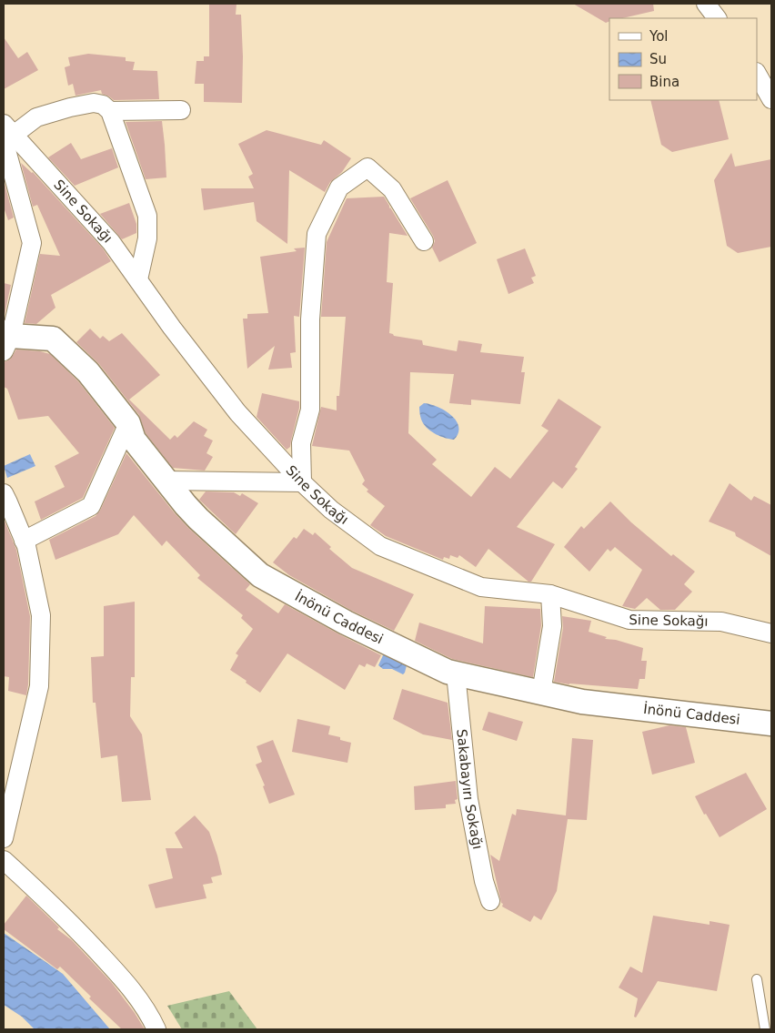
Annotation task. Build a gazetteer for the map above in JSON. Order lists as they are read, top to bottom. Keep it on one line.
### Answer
{"streets":{"street":["Sine Sokağı","İnönü Caddesi","Sakabayırı Sokağı"]},"crossings":[["İnönü Caddesi","Sakabayırı Sokağı"]],"legend":["Yol","Su","Bina"]}
